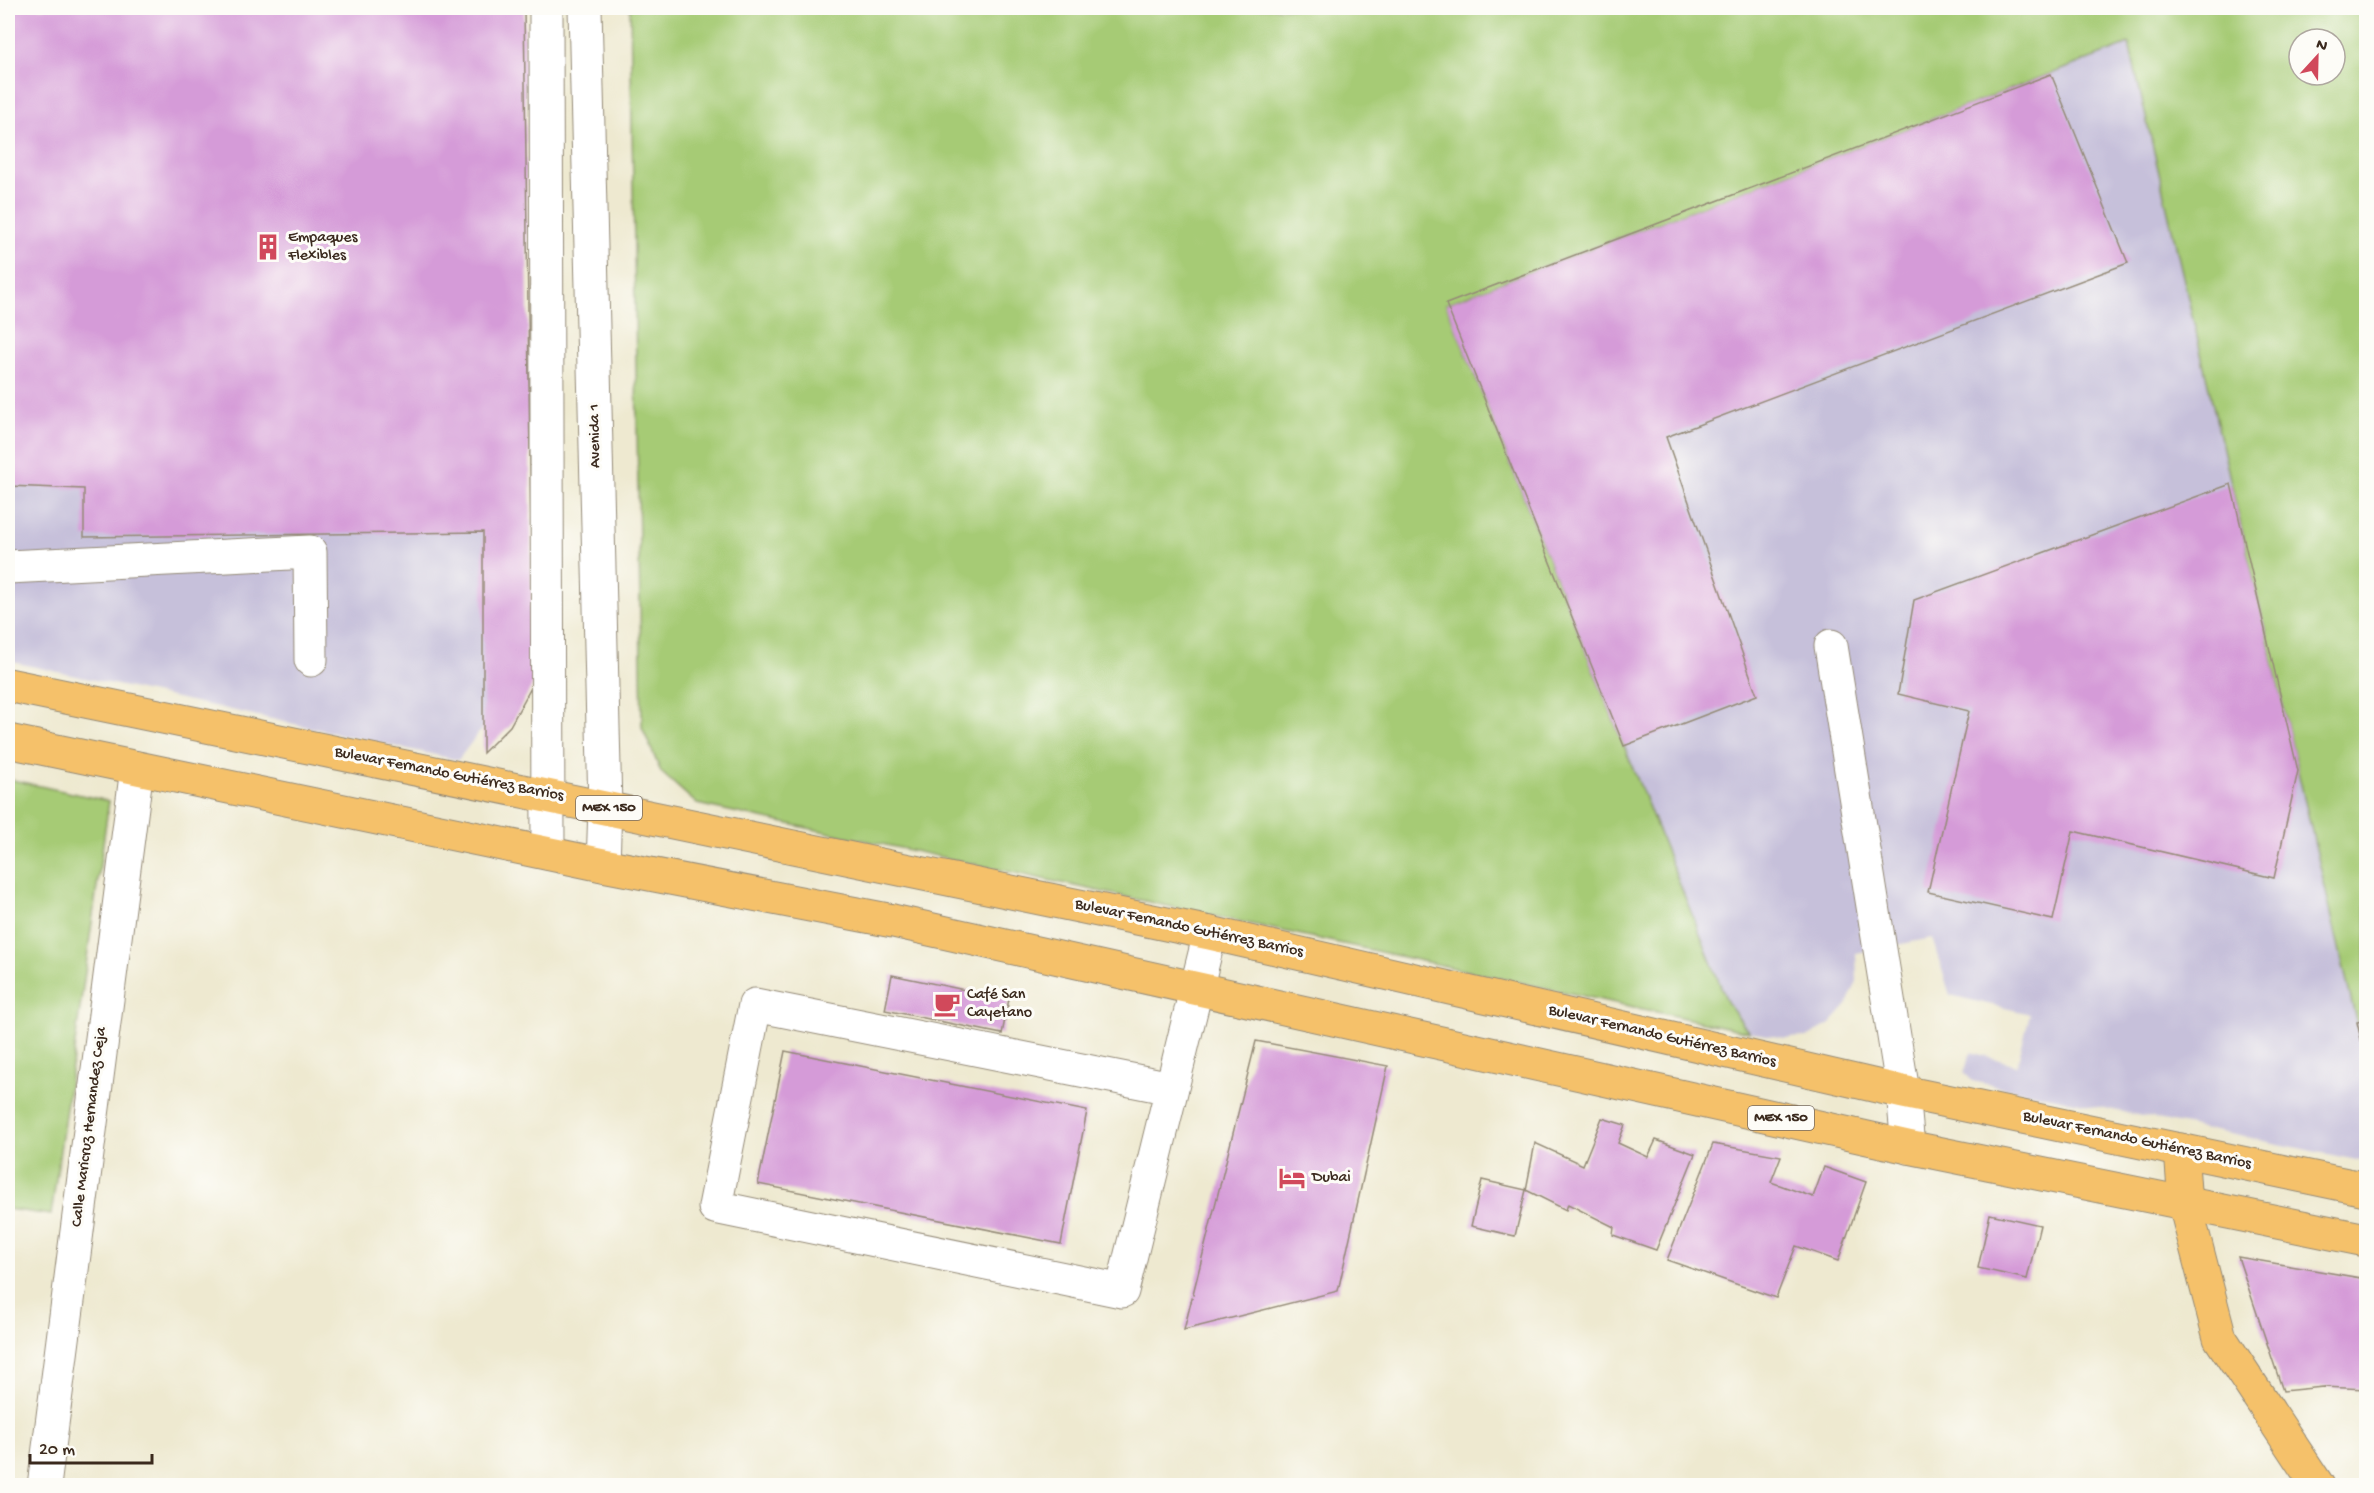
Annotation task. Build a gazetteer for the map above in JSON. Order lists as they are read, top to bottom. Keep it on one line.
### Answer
{"streets":{"main road":["Bulevar Fernando Gutiérrez Barrios","MEX 150"],"street":["Avenida 1","Calle Maricruz Hernandez Ceja"]},"crossings":[["Avenida 1","Bulevar Fernando Gutiérrez Barrios"],["Avenida 1","MEX 150"],["MEX 150","Calle Maricruz Hernandez Ceja"]],"places":{"building":["Empaques Flexibles"],"cafe":["Café San Cayetano"],"hotel":["Dubai"]},"scale_bar":"20 m","north":"top"}
